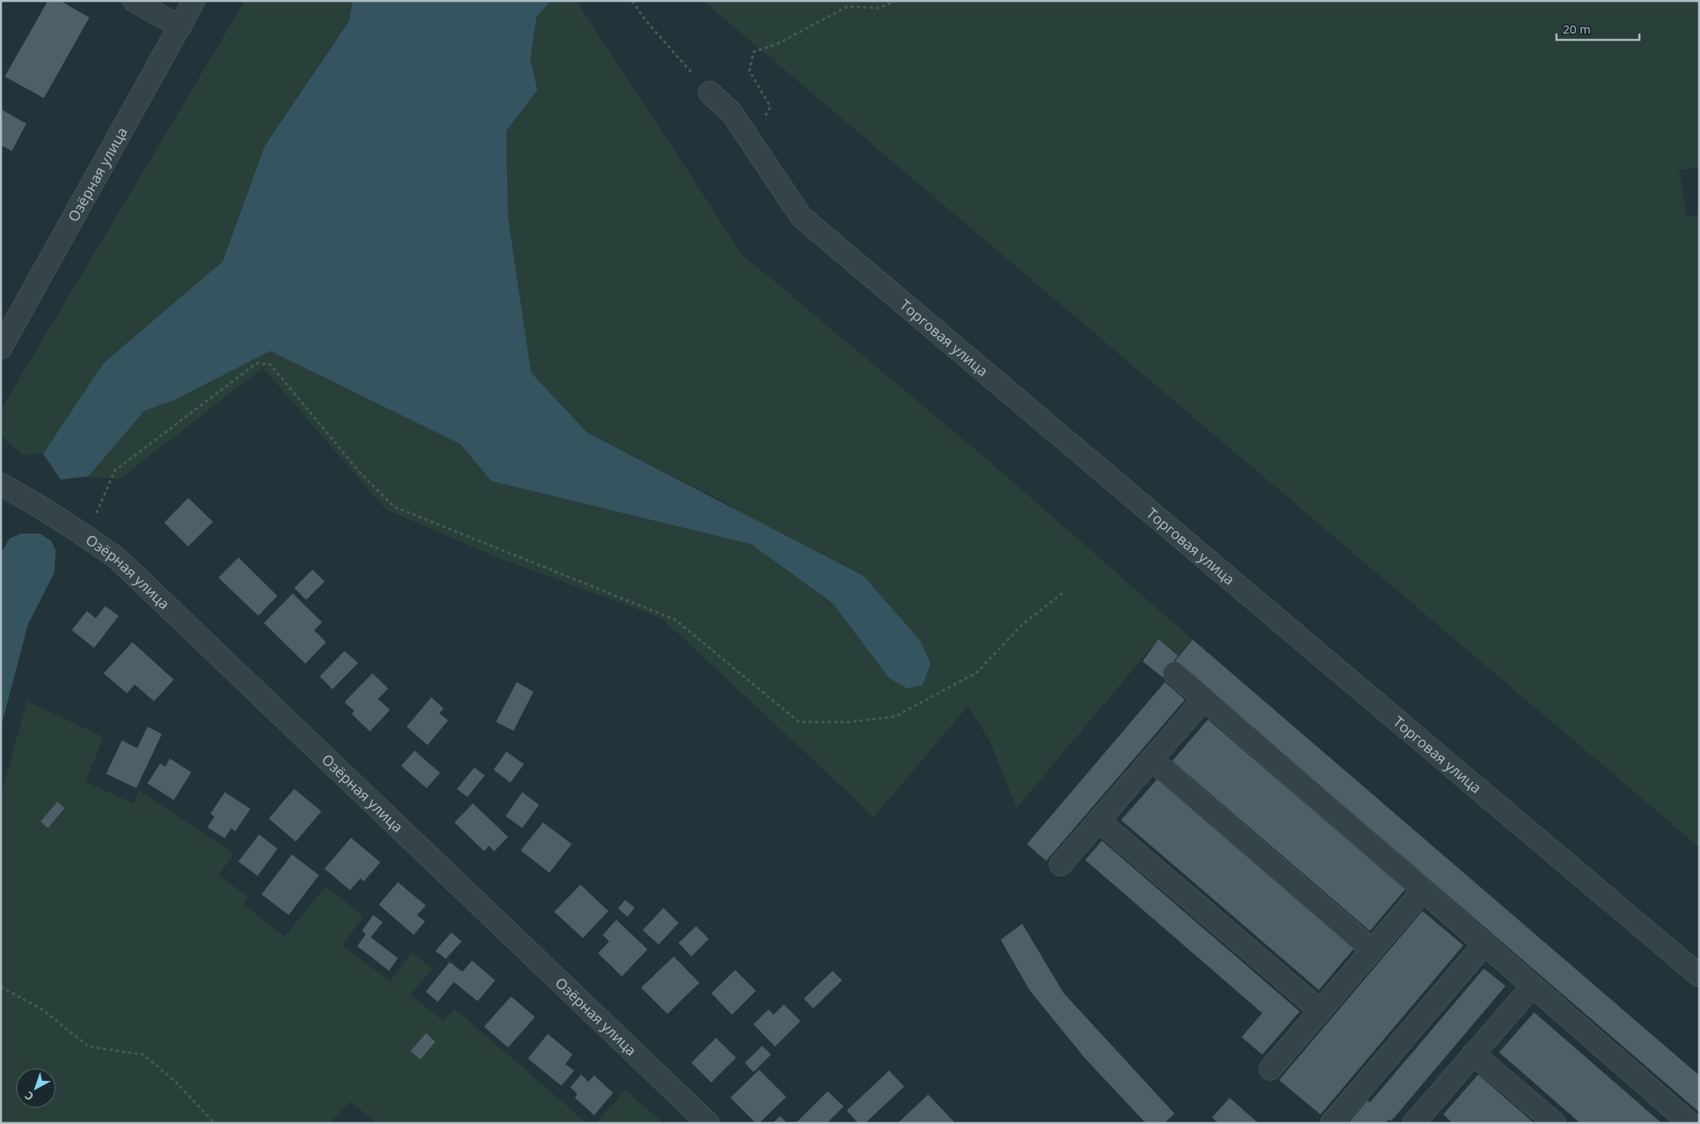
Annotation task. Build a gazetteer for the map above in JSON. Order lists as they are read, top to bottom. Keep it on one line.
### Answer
{"streets":{"street":["Озёрная улица","Торговая улица"]},"scale_bar":"20 m","north":"bottom left"}
